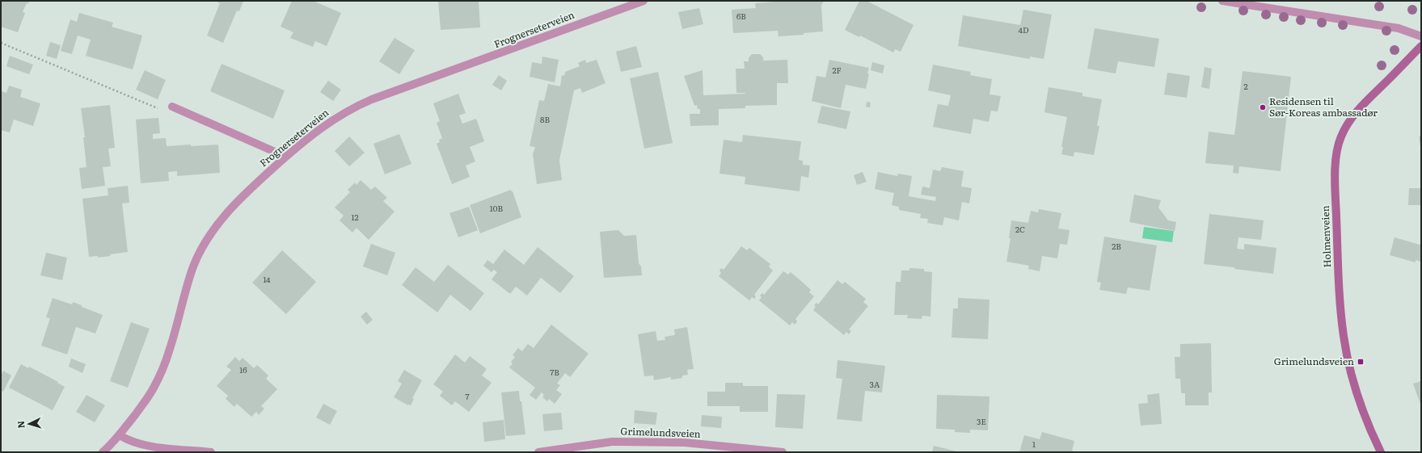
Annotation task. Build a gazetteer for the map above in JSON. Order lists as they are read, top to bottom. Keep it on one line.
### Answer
{"streets":{"street":["Frognerseterveien","Holmenveien","Grimelundsveien"]},"places":{"other":["Residensen til Sør-Koreas ambassadør"],"transit":["Grimelundsveien"]},"house_numbers":["6B","4D","2F","2","8B","10B","12","2C","2B","14","16","7B","3A","7","3E","1"],"north":"left"}
